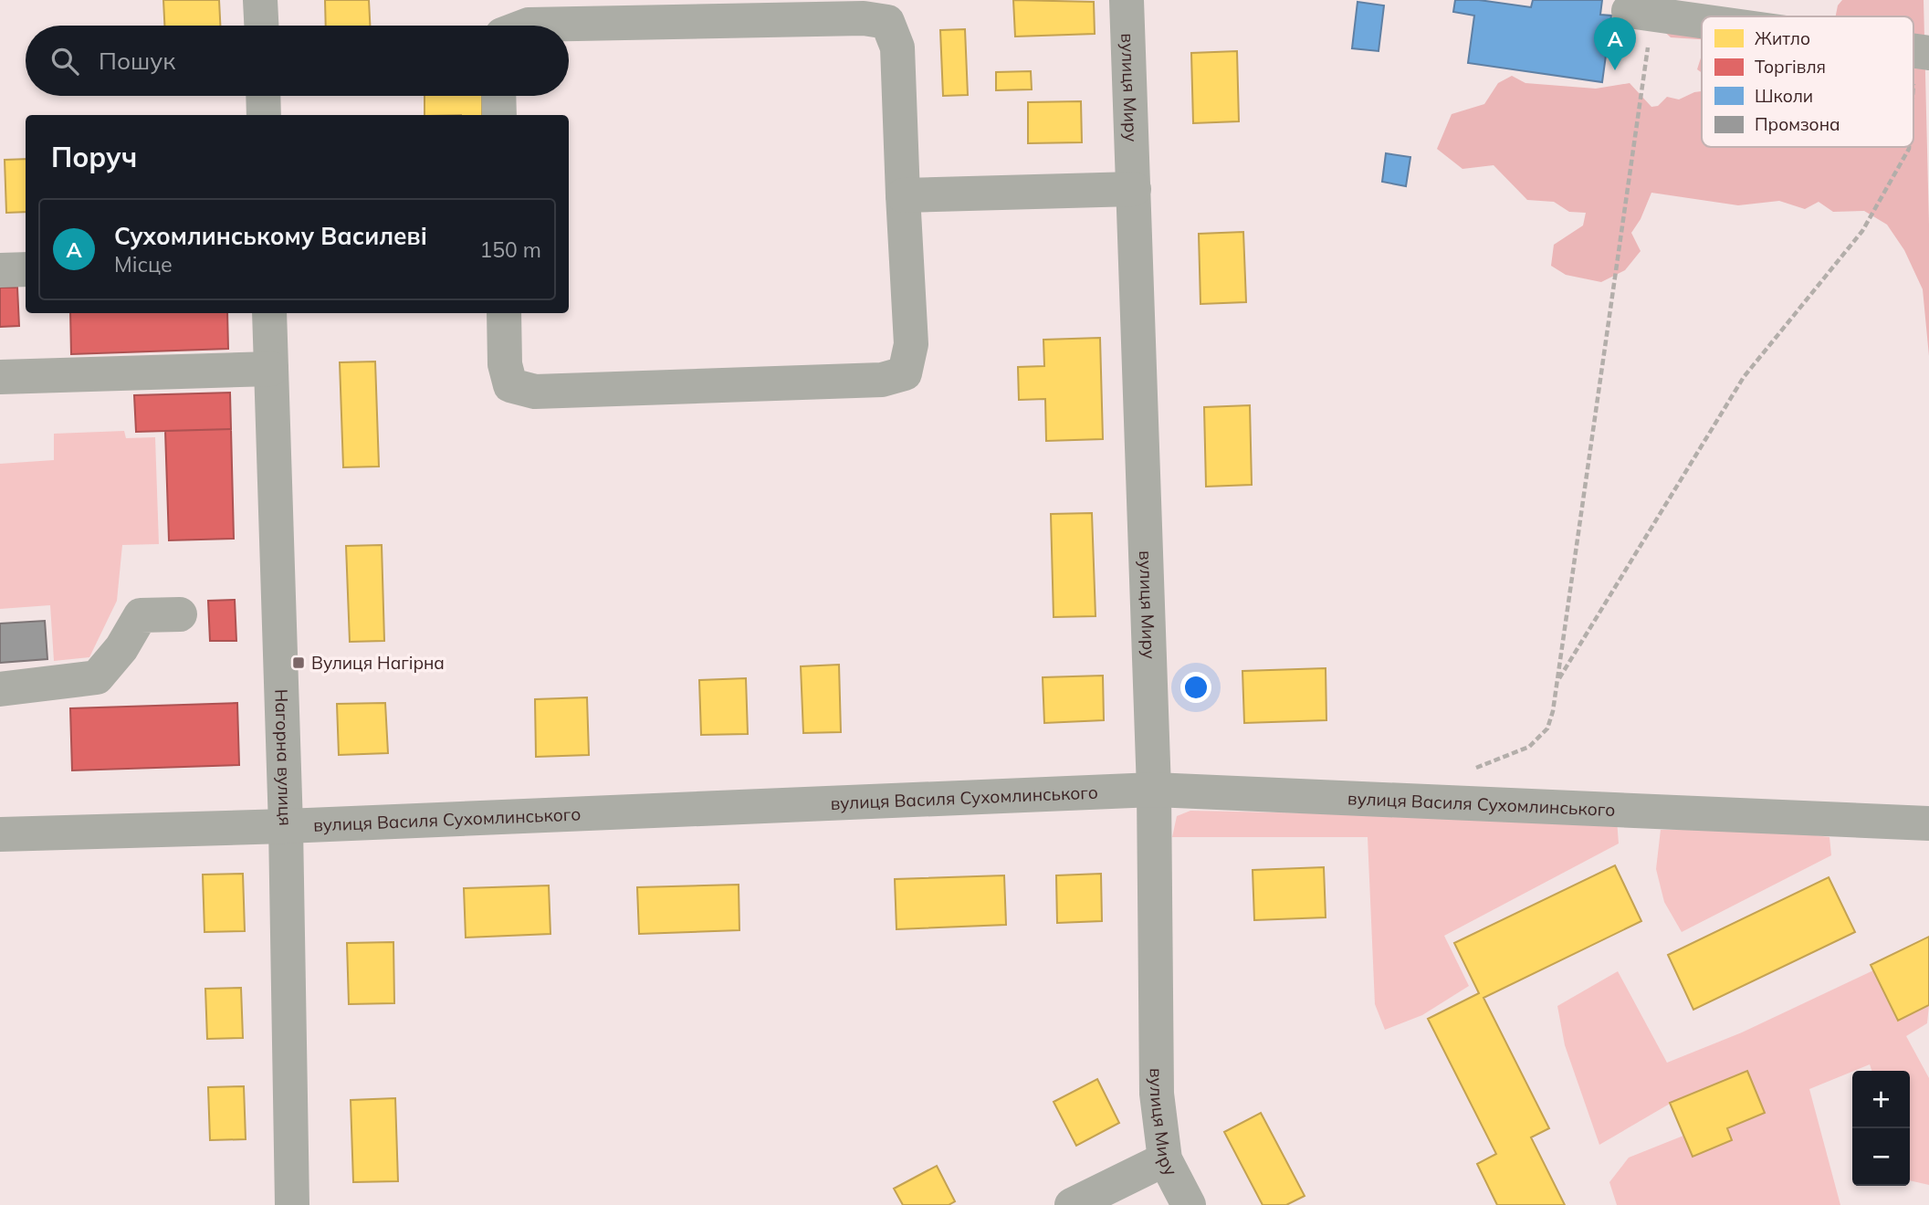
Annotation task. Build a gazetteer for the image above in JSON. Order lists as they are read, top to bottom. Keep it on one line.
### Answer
{"streets":{"street":["вулиця Миру","Нагорна вулиця","вулиця Василя Сухомлинського"]},"crossings":[["вулиця Миру","вулиця Василя Сухомлинського"],["Нагорна вулиця","вулиця Василя Сухомлинського"]],"places":{"transit":["Вулиця Нагірна"]},"legend":["Житло","Торгівля","Школи","Промзона"],"page":{"pins":"A","search":"Пошук","heading":"Поруч","list":[{"mark":"A","name":"Сухомлинському Василеві","note":"Місце","value":"150 m"}],"map_buttons":["+","−"]}}
